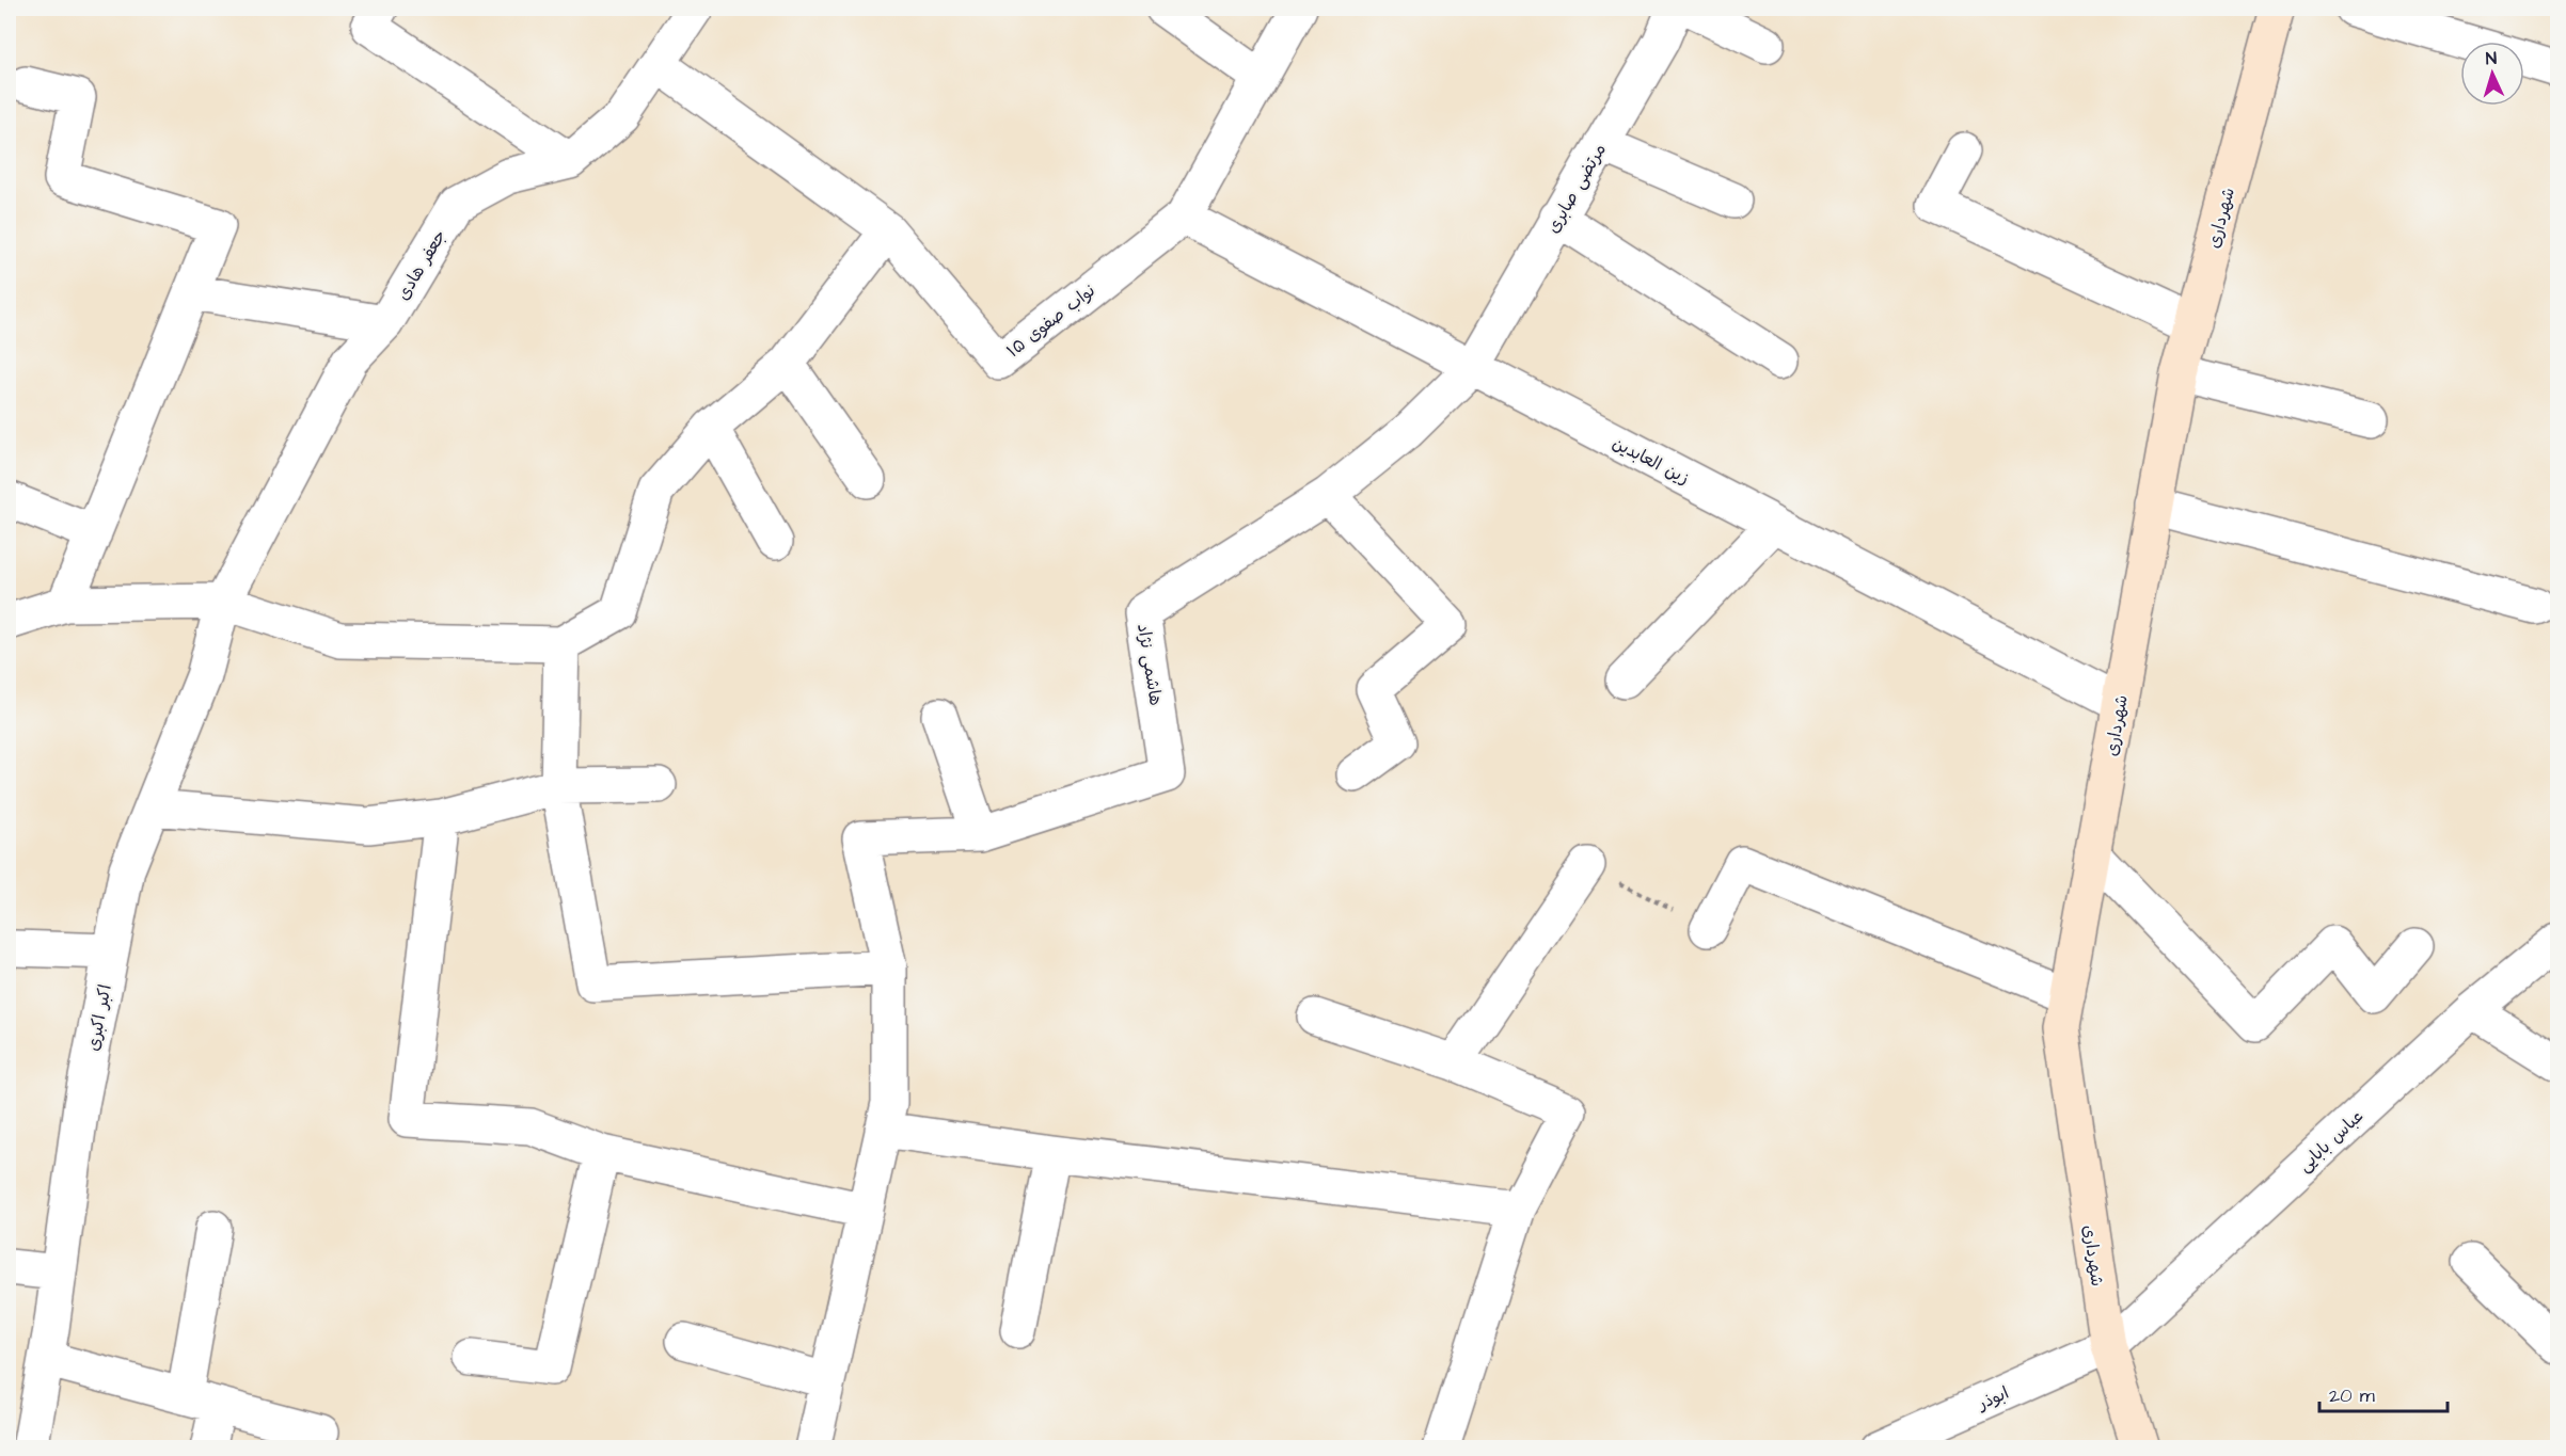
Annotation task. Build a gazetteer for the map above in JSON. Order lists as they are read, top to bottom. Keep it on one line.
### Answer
{"streets":{"main road":["شهرداری"],"street":["مرتضی صابری","جعفر هادی","نواب صفوی ۱۵","زین العابدین","هاشمی نژاد","اکبر اکبری","عباس بابایی","ابوذر"]},"crossings":[["مرتضی صابری","زین العابدین"],["مرتضی صابری","هاشمی نژاد"],["شهرداری","زین العابدین"],["شهرداری","عباس بابایی"],["شهرداری","ابوذر"],["جعفر هادی","نواب صفوی ۱۵"],["جعفر هادی","اکبر اکبری"],["نواب صفوی ۱۵","زین العابدین"],["زین العابدین","هاشمی نژاد"],["عباس بابایی","ابوذر"]],"scale_bar":"20 m","north":"top"}
